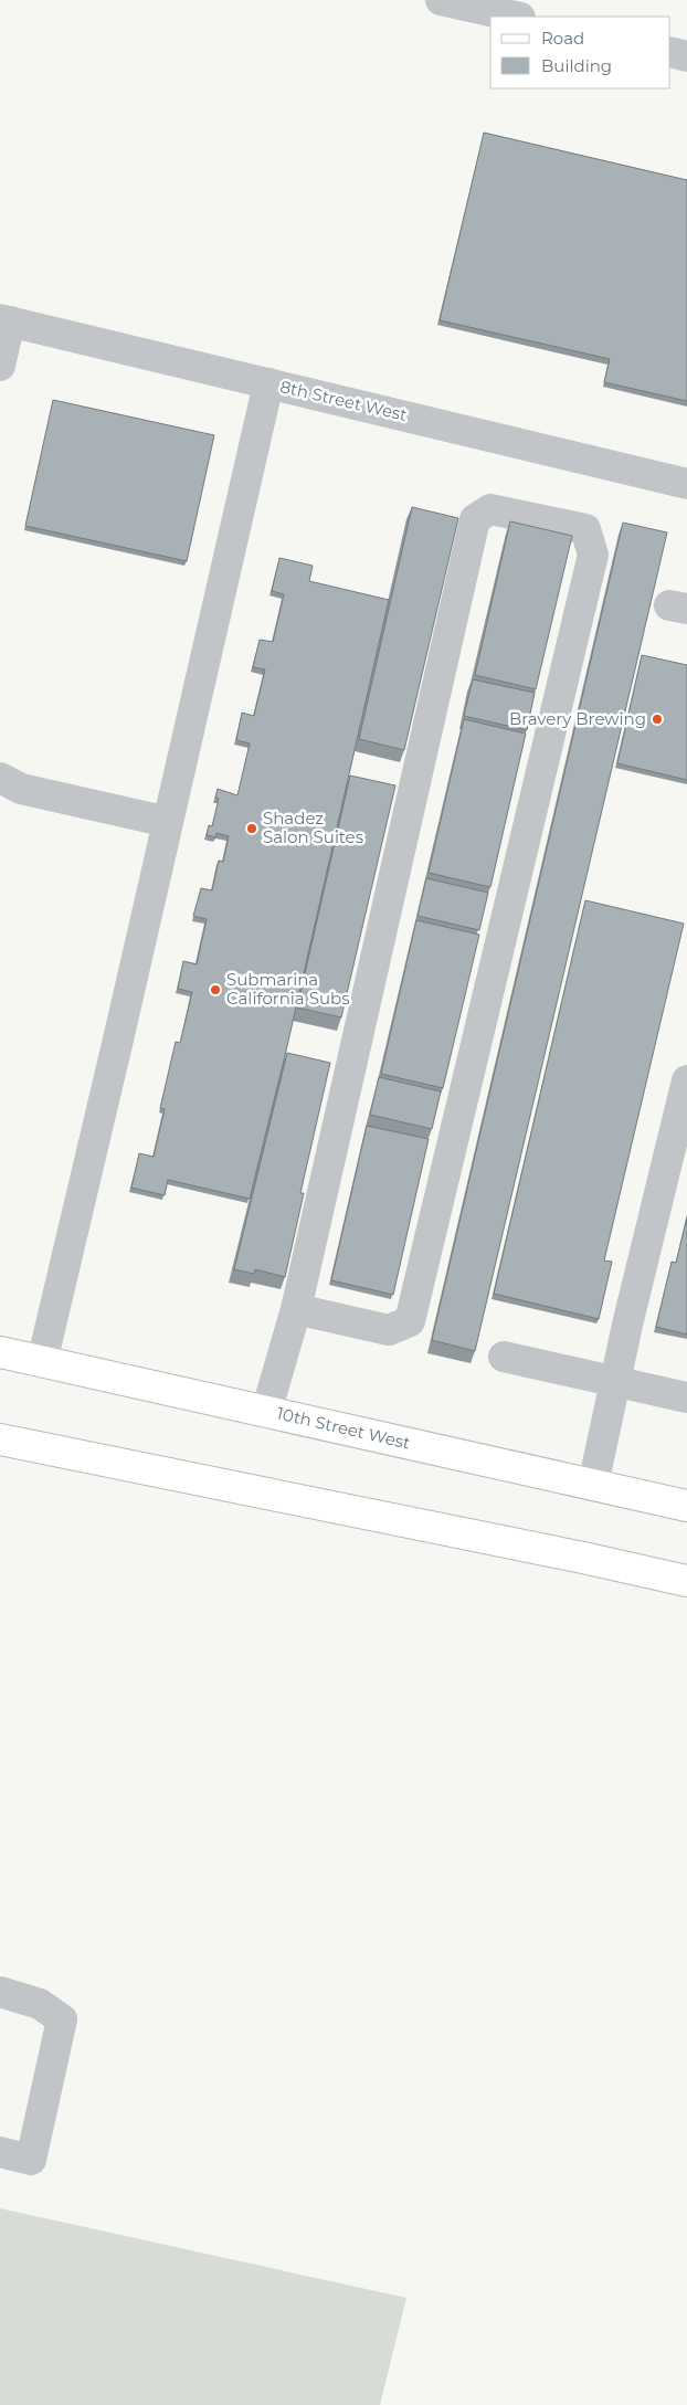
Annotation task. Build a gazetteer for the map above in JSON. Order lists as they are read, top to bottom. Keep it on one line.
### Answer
{"streets":{"main road":["10th Street West"],"street":["8th Street West"]},"places":["Bravery Brewing","Shadez Salon Suites","Submarina California Subs"],"legend":["Road","Building"]}
